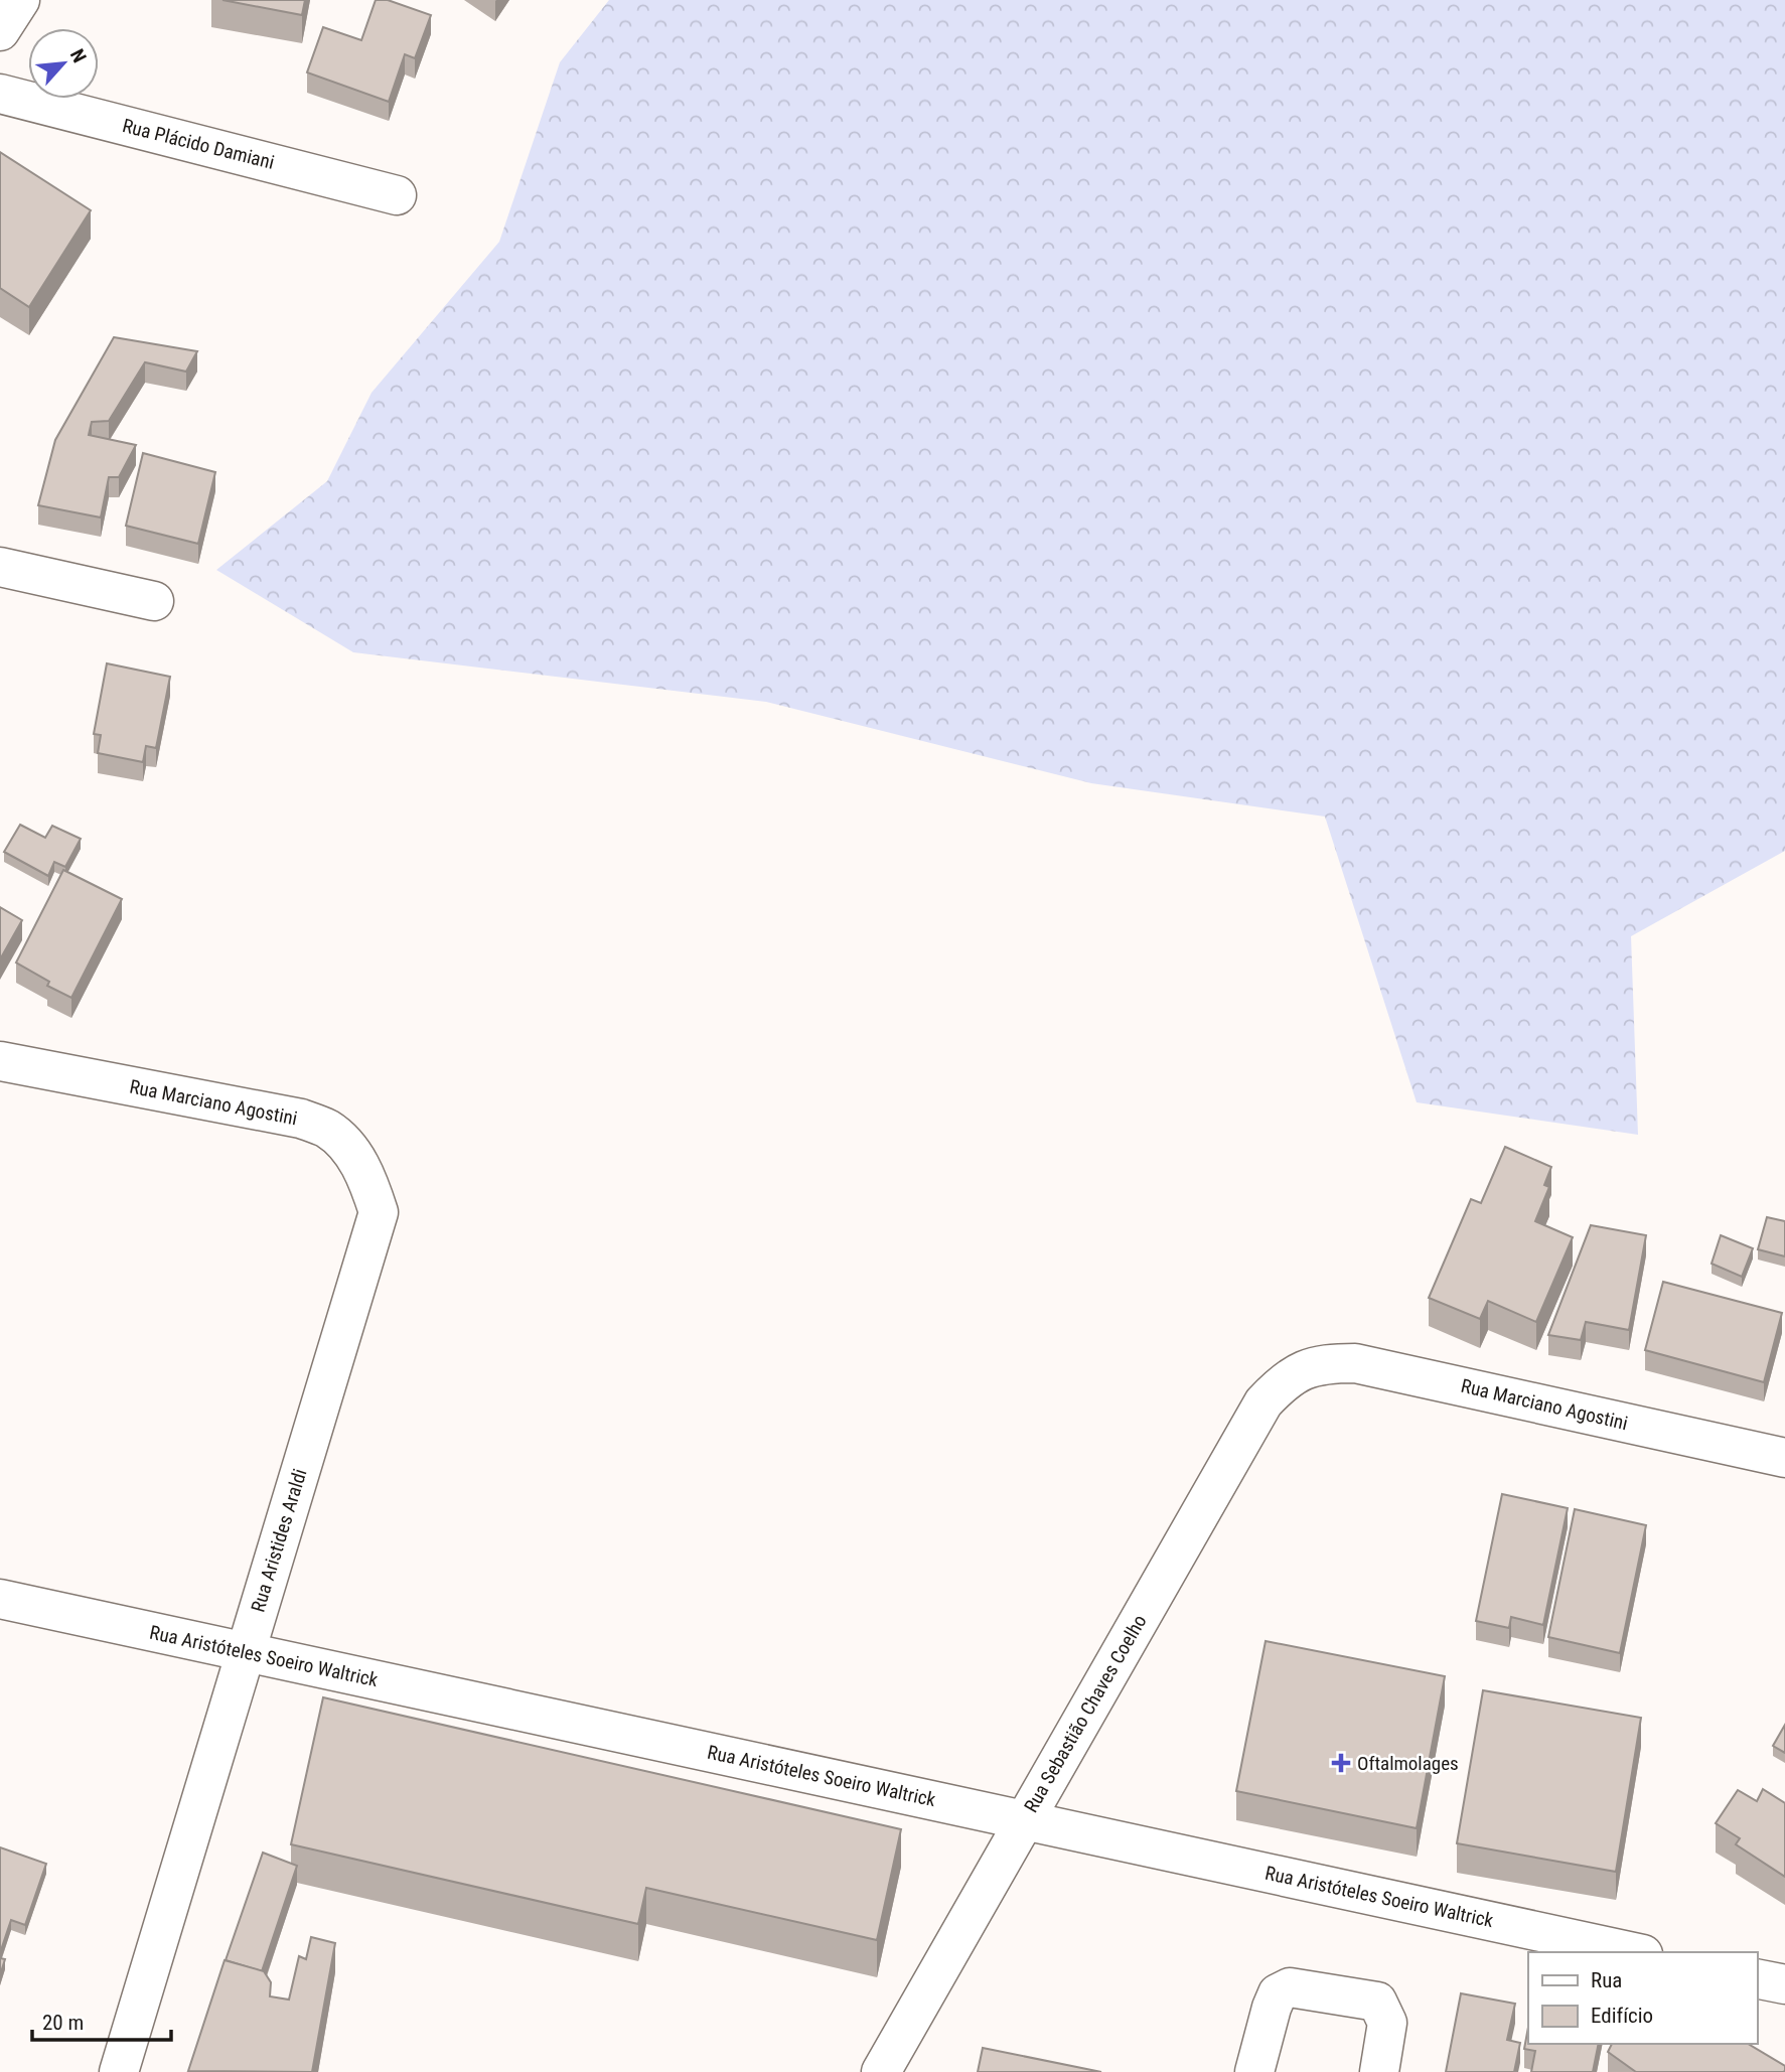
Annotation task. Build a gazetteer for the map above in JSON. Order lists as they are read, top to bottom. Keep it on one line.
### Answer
{"streets":{"street":["Rua Plácido Damiani","Rua Marciano Agostini","Rua Aristides Araldi","Rua Aristóteles Soeiro Waltrick","Rua Sebastião Chaves Coelho"]},"crossings":[["Rua Marciano Agostini","Rua Aristides Araldi"],["Rua Marciano Agostini","Rua Sebastião Chaves Coelho"],["Rua Aristides Araldi","Rua Aristóteles Soeiro Waltrick"],["Rua Aristóteles Soeiro Waltrick","Rua Sebastião Chaves Coelho"]],"places":{"health":["Oftalmolages"]},"legend":["Rua","Edifício"],"scale_bar":"20 m","north":"top right"}
